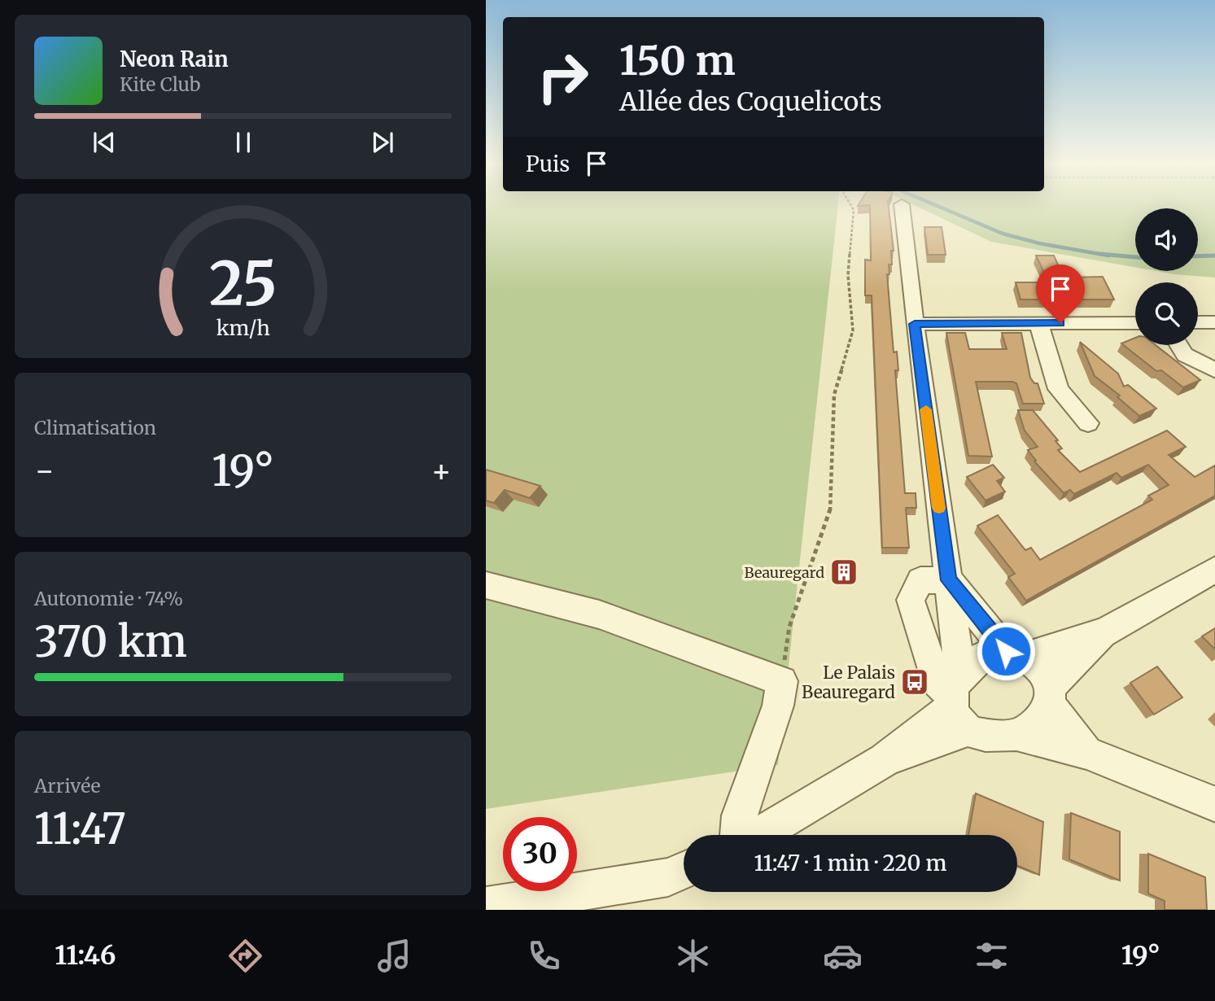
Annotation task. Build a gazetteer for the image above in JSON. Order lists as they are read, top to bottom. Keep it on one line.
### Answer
{"places":{"building":["Beauregard"],"bus stop":["Le Palais Beauregard"]},"page":{"turn":["150 m","Allée des Coquelicots"],"song":["Neon Rain","Kite Club"],"then":"Puis","tile":["Climatisation",["Autonomie · 74%","370 km"],["Arrivée","11:47"]],"heat":["−","19°","+"],"limit":"30","trip":"11:47 · 1 min · 220 m","tabs":["11:46","19°"],"gauge":["25","km/h"]}}
